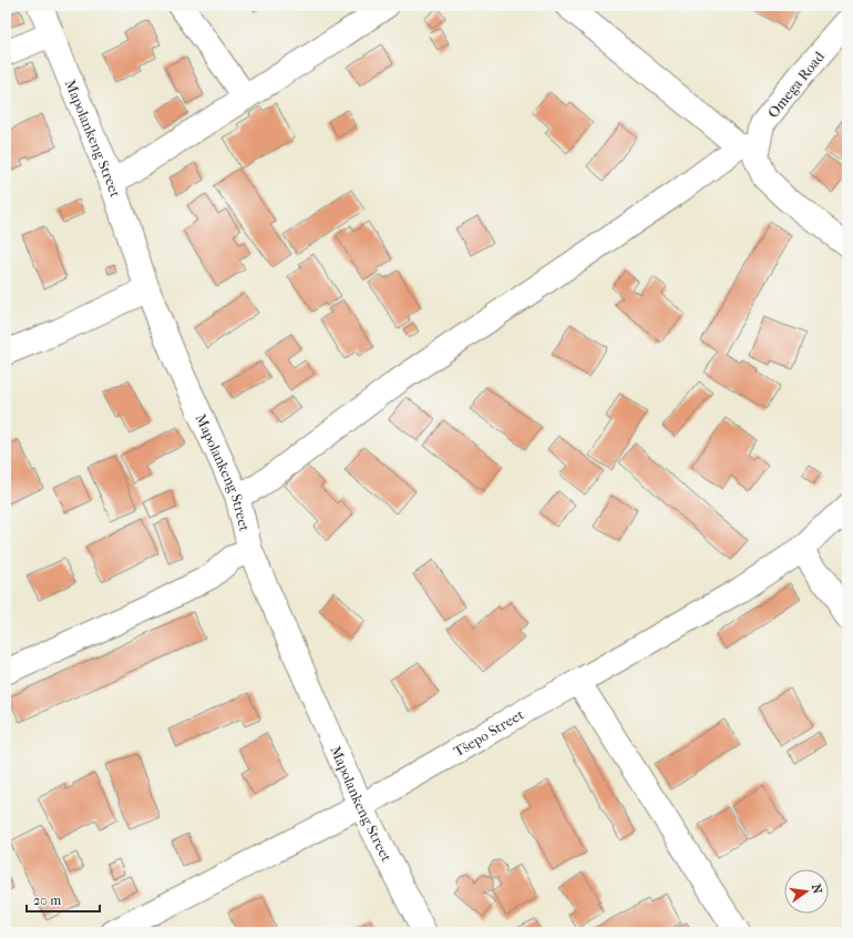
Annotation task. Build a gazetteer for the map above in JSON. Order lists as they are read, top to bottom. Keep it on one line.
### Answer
{"streets":{"street":["Omega Road","Mapolankeng Street","Tšepo Street"]},"crossings":[["Mapolankeng Street","Tšepo Street"]],"scale_bar":"20 m","north":"right"}
